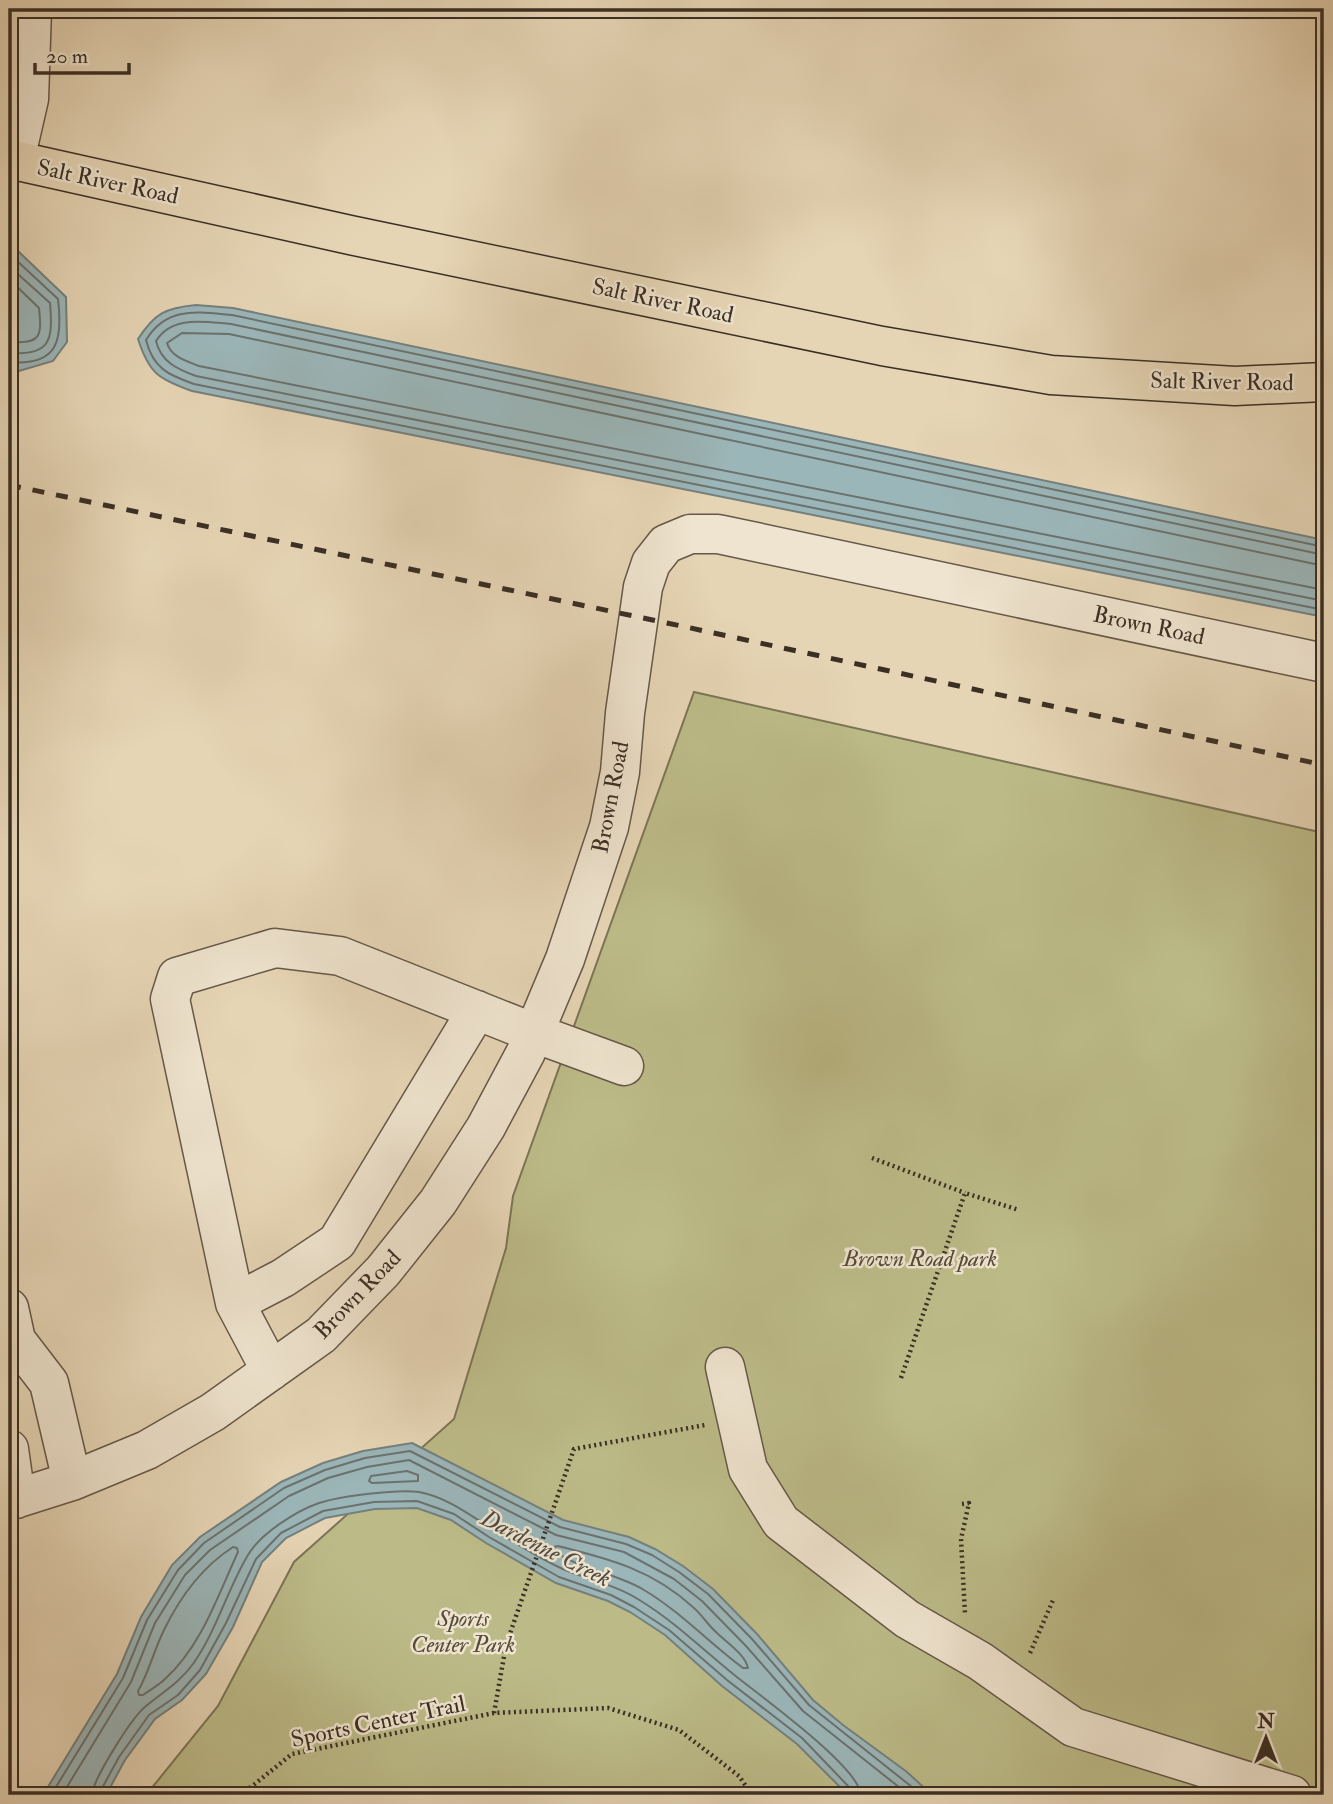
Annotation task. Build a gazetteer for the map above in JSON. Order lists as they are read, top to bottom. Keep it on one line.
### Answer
{"streets":{"main road":["Salt River Road"],"street":["Brown Road"],"path":["Sports Center Trail"]},"water":["Dardenne Creek"],"parks":["Brown Road park","Sports Center Park"],"scale_bar":"20 m","north":"top"}
